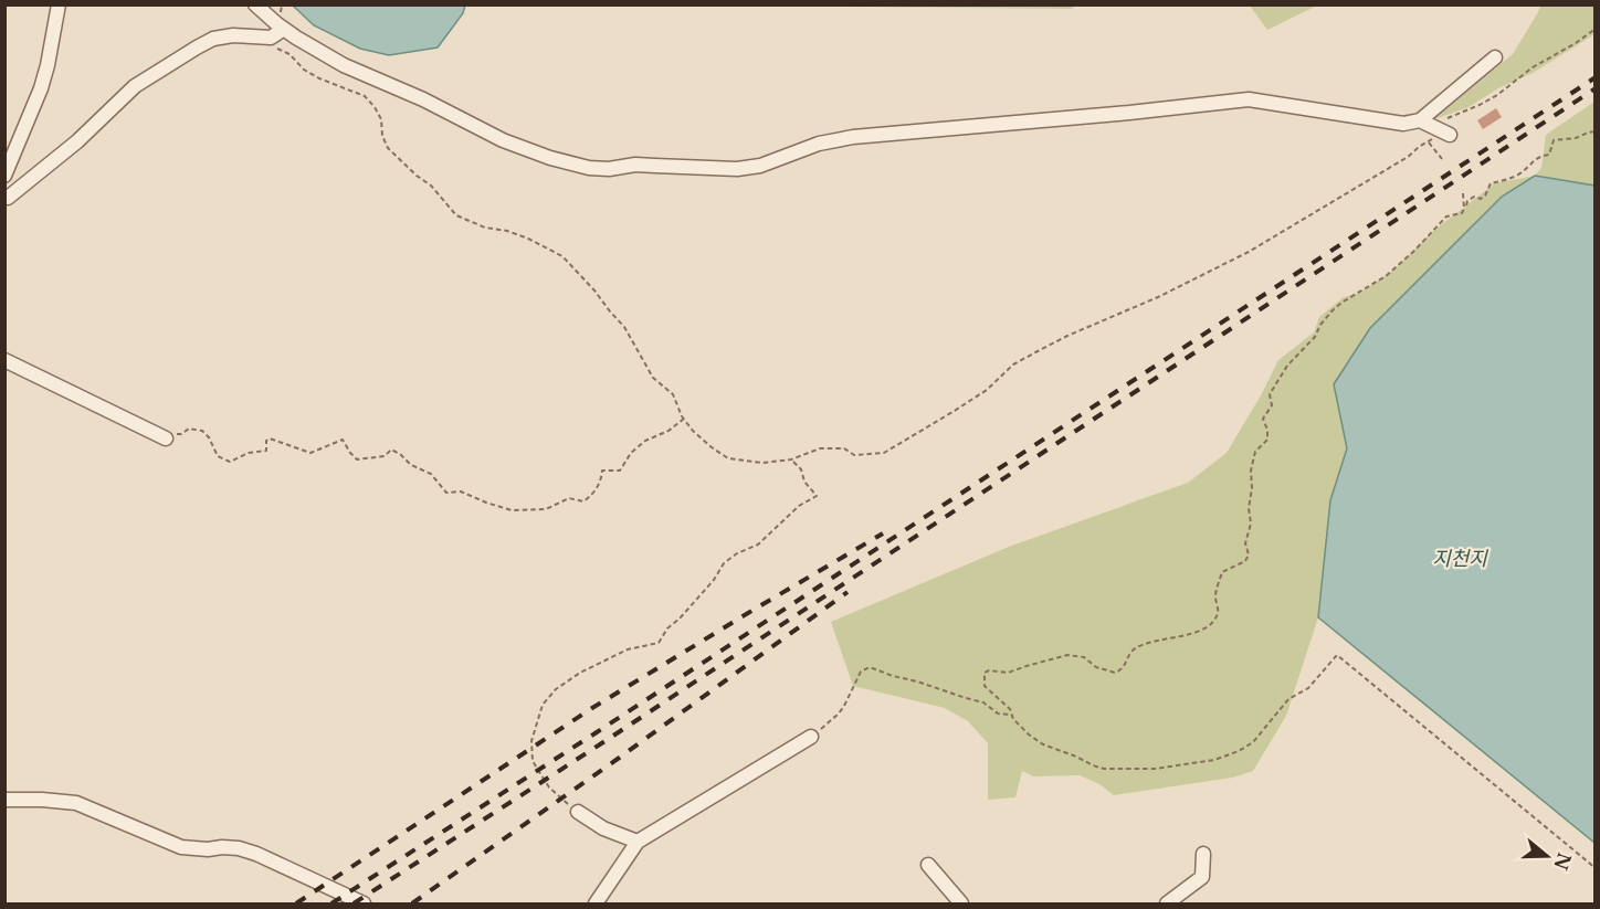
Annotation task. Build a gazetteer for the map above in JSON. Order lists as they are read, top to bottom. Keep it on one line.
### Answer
{"water":["지천지"],"north":"right"}
